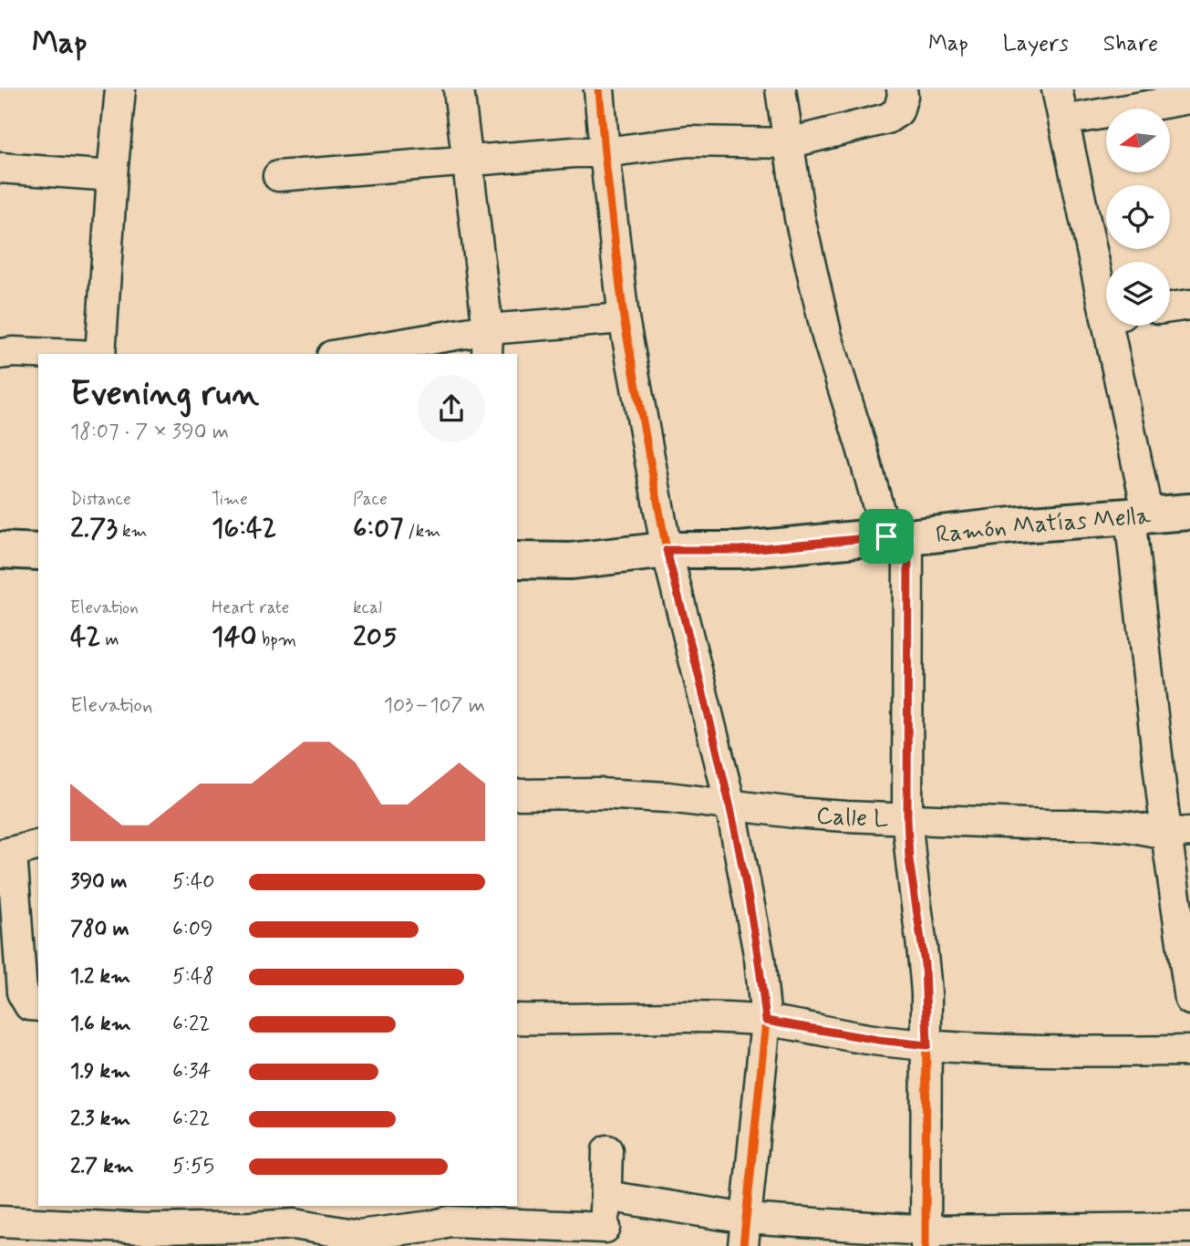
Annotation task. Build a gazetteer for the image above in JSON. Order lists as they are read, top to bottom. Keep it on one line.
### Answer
{"streets":{"street":["Ramón Matías Mella","Calle L"]},"north":"left","page":{"header":"Map","nav":["Map","Layers","Share"],"heading":["Evening run","18:07 · 7 × 390 m"],"stats":[["Distance","2.73 km"],["Time","16:42"],["Pace","6:07 /km"],["Elevation","42 m"],["Heart rate","140 bpm"],["kcal","205"]],"chart":["Elevation","103–107 m"],"list":[{"name":"390 m","note":"5:40"},{"name":"780 m","note":"6:09"},{"name":"1.2 km","note":"5:48"},{"name":"1.6 km","note":"6:22"},{"name":"1.9 km","note":"6:34"},{"name":"2.3 km","note":"6:22"},{"name":"2.7 km","note":"5:55"}]}}
